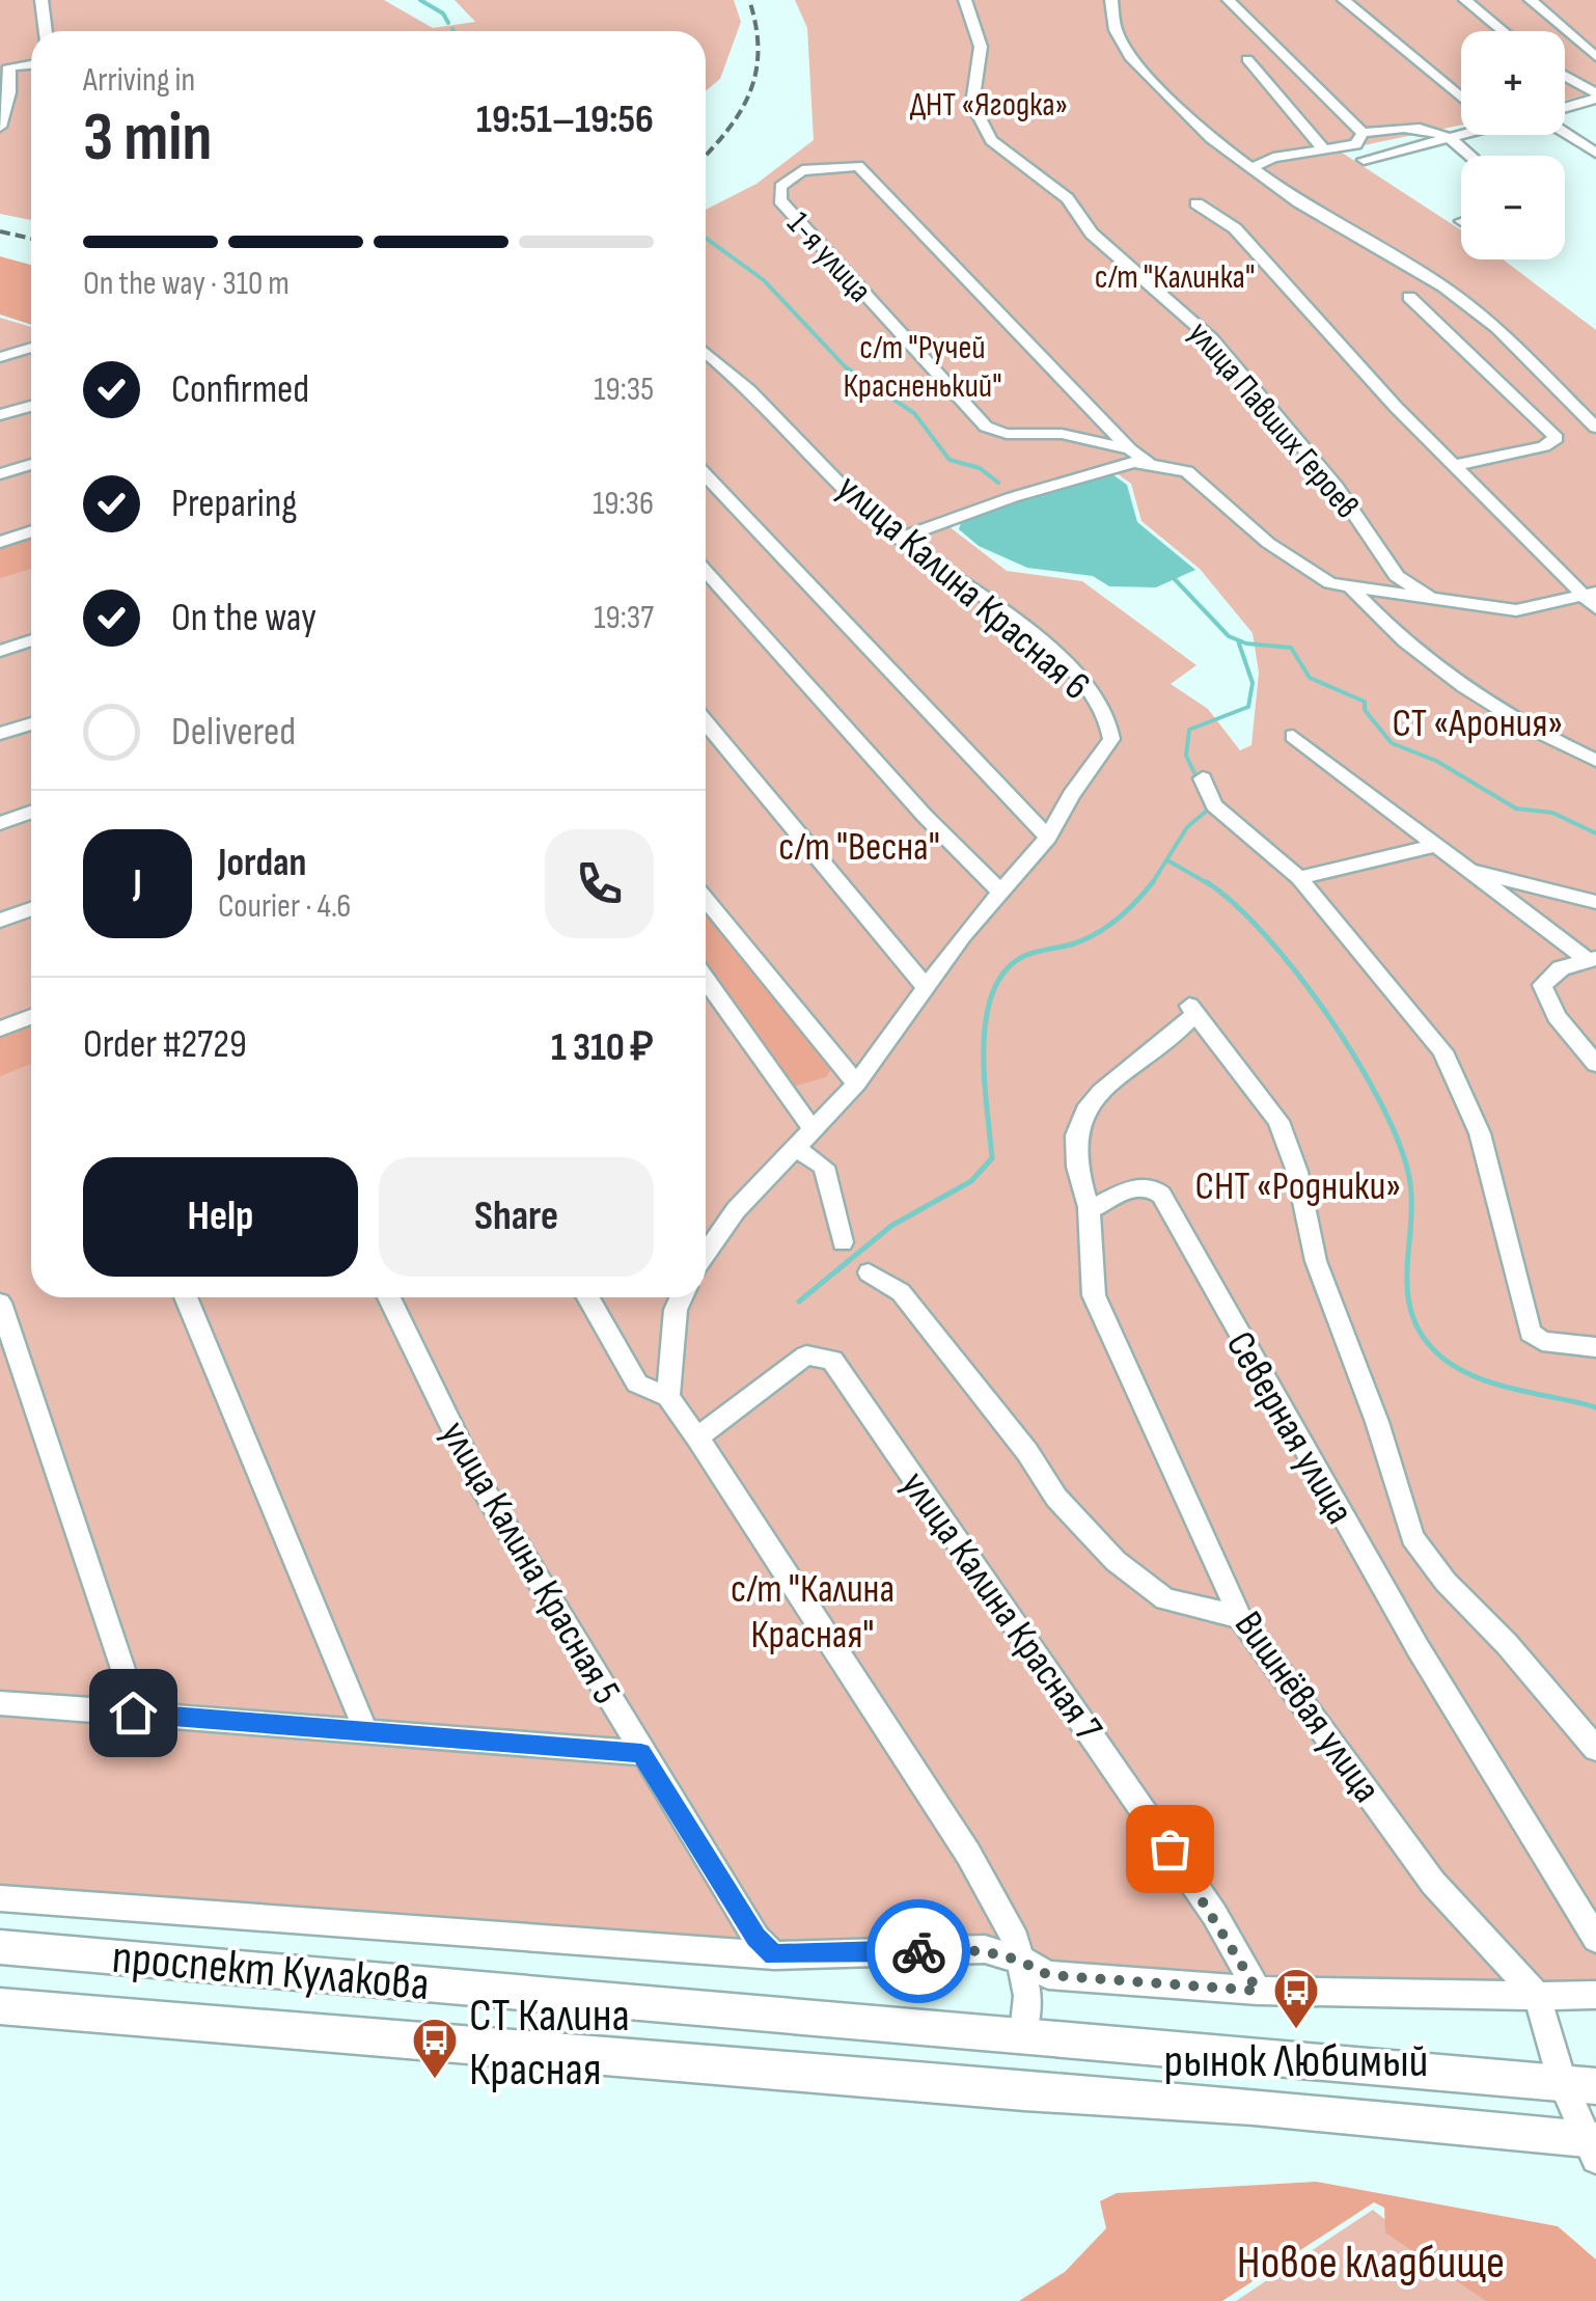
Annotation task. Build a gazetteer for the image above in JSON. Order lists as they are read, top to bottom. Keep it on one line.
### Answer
{"streets":{"main road":["проспект Кулакова"],"street":["1-я улица","улица Павших Героев","улица Калина Красная 6","Северная улица","улица Калина Красная 5","улица Калина Красная 7","Вишнёвая улица"]},"crossings":[["Северная улица","Вишнёвая улица"]],"parks":["ДНТ «Ягодка»","с/т \"Калинка\"","с/т \"Ручей Красненький\"","СТ «Арония»","с/т \"Весна\"","СНТ «Родники»","с/т \"Калина Красная\"","Новое кладбище"],"places":{"bus stop":["рынок Любимый","СТ Калина Красная"]},"page":{"map_buttons":["+","−"],"heading":["3 min","Arriving in","19:51–19:56"],"panel":["Jordan","Courier · 4.6","Order #2729","1 310 ₽"],"bar":"On the way · 310 m","list":[["Confirmed","19:35"],["Preparing","19:36"],["On the way","19:37"],"Delivered"],"round":"J","buttons":["Help","Share"]}}
